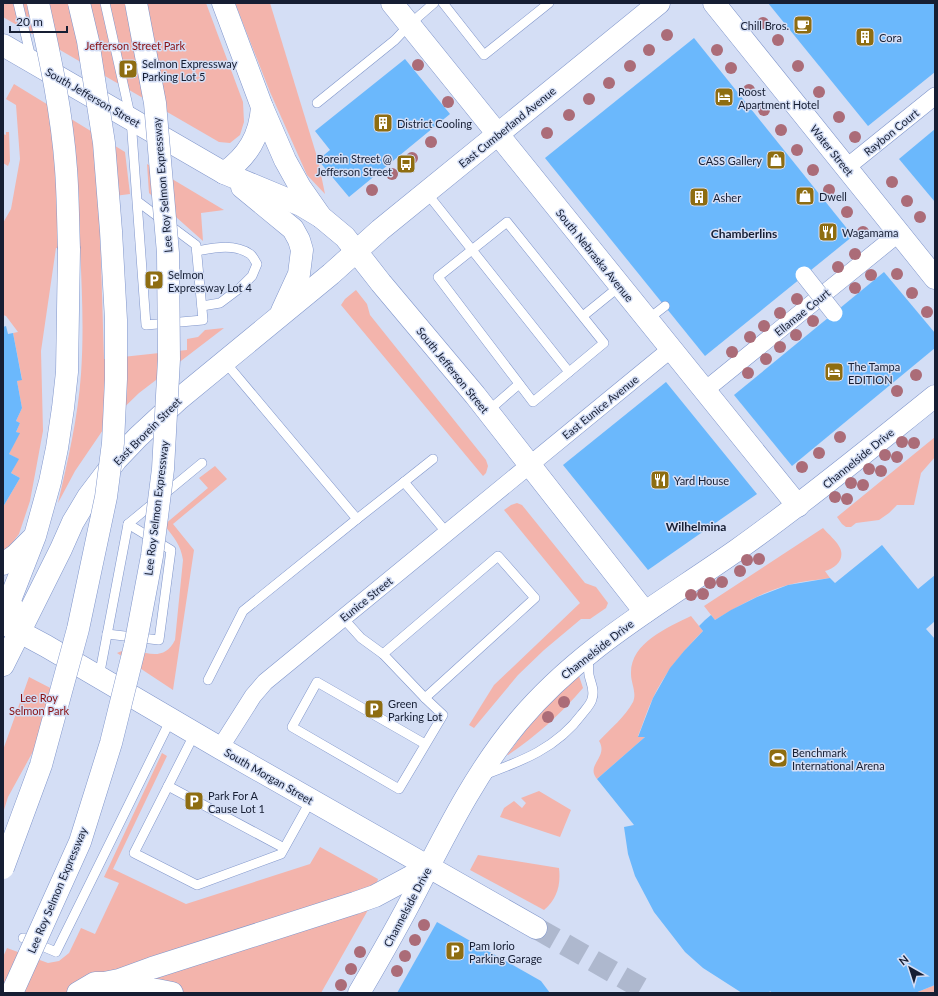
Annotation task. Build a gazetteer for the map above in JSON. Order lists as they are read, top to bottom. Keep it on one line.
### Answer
{"streets":{"main road":["South Jefferson Street","East Cumberland Avenue","Water Street","Lee Roy Selmon Expressway","South Nebraska Avenue","East Brorein Street","Channelside Drive","South Morgan Street"],"street":["Raybon Court","Ellamae Court","East Eunice Avenue","Eunice Street"]},"crossings":[["South Jefferson Street","East Cumberland Avenue"],["South Jefferson Street","East Eunice Avenue"],["South Jefferson Street","East Brorein Street"],["South Jefferson Street","Channelside Drive"],["South Jefferson Street","Eunice Street"],["East Cumberland Avenue","South Nebraska Avenue"],["East Cumberland Avenue","East Brorein Street"],["Raybon Court","Water Street"],["Water Street","Ellamae Court"],["South Nebraska Avenue","Ellamae Court"],["South Nebraska Avenue","East Eunice Avenue"],["South Nebraska Avenue","Channelside Drive"],["East Eunice Avenue","Eunice Street"],["East Brorein Street","South Morgan Street"],["Channelside Drive","South Morgan Street"],["Eunice Street","South Morgan Street"]],"districts":["Chamberlins","Wilhelmina"],"parks":["Jefferson Street Park","Lee Roy Selmon Park"],"places":{"cafe":["Chill Bros."],"building":["Cora","District Cooling","Asher"],"parking":["Selmon Expressway Parking Lot 5","Selmon Expressway Lot 4","Green Parking Lot","Park For A Cause Lot 1","Pam Iorio Parking Garage"],"hotel":["Roost Apartment Hotel","The Tampa EDITION"],"shop":["CASS Gallery","Dwell"],"bus stop":["Borein Street @ Jefferson Street"],"restaurant":["Wagamama","Yard House"],"sports":["Benchmark International Arena"]},"scale_bar":"20 m","north":"top left"}
